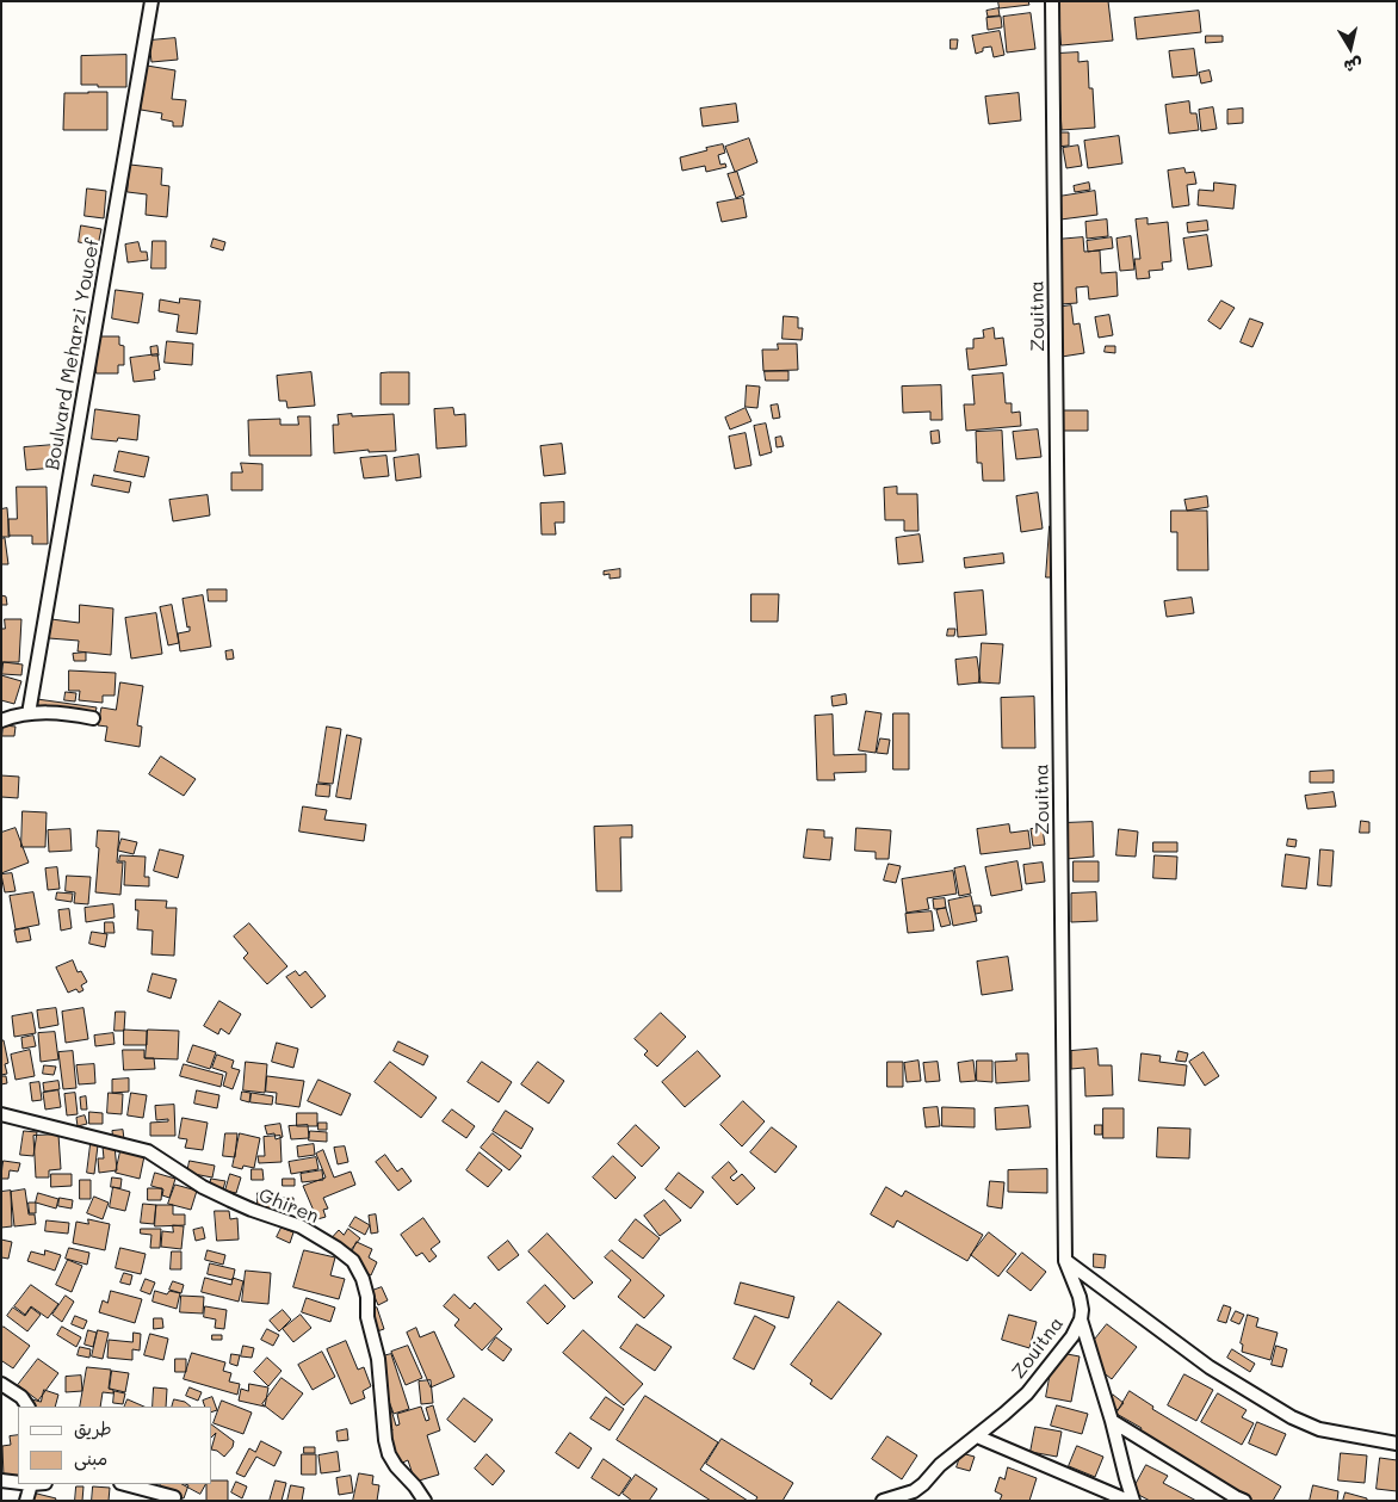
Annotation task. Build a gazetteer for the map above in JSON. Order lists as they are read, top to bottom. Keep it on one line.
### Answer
{"streets":{"street":["Zouitna","Boulvard Meharzi Youcef","Ghiren"]},"legend":["طريق","مبنى"],"north":"bottom"}
